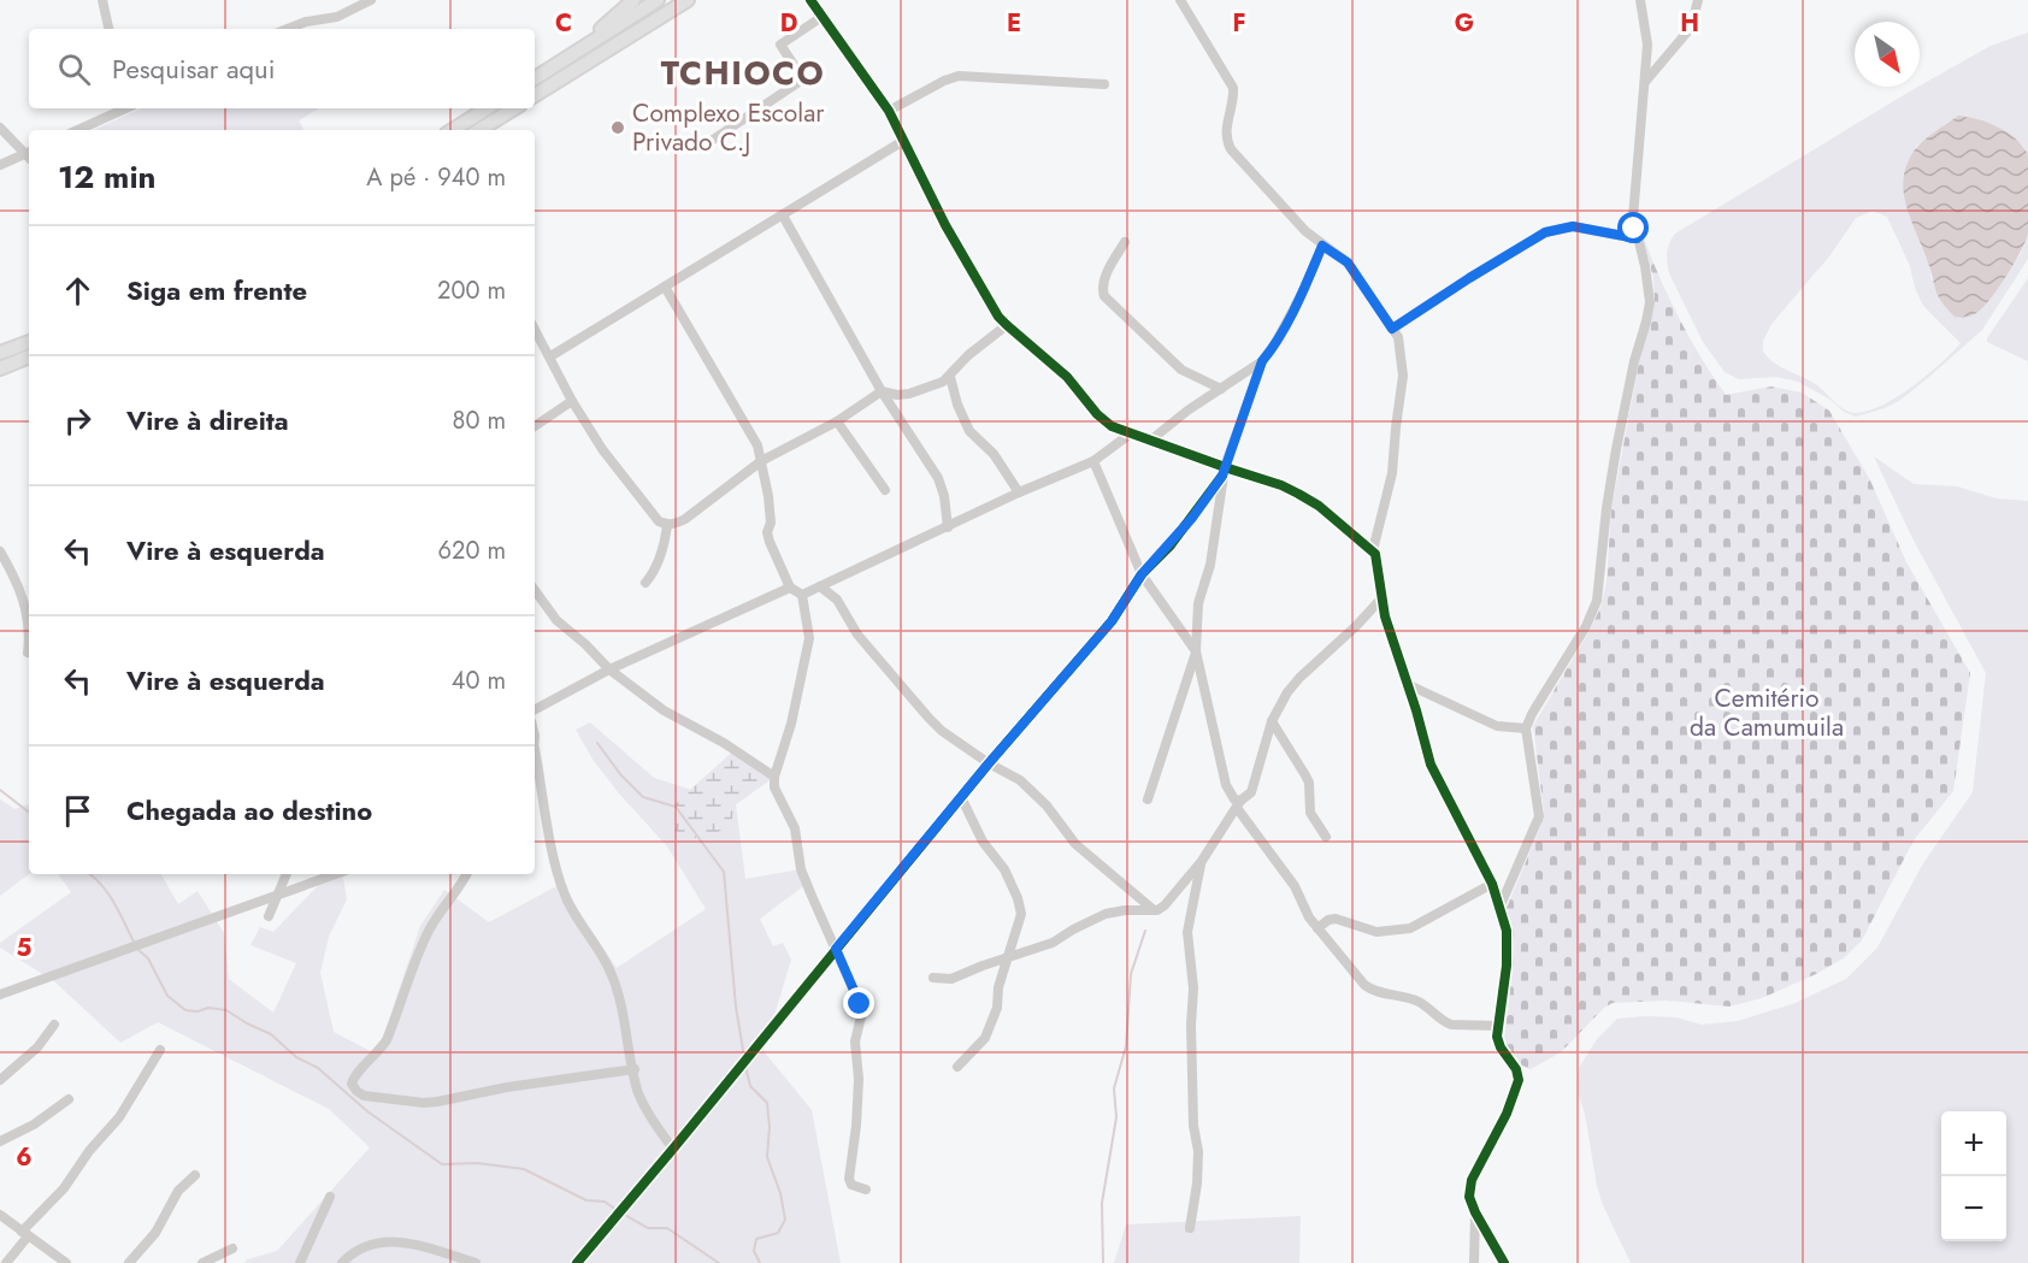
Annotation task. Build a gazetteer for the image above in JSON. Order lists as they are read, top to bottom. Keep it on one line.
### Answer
{"districts":["TCHIOCO"],"parks":["Cemitério da Camumuila"],"places":["Complexo Escolar Privado C.J"],"north":"bottom right","page":{"search":"Pesquisar aqui","heading":["12 min","A pé · 940 m"],"list":[["Siga em frente","200 m"],["Vire à direita","80 m"],["Vire à esquerda","620 m"],["Vire à esquerda","40 m"],"Chegada ao destino"],"map_buttons":["+","−"]},"grid":{"columns":["C","D","E","F","G","H"],"rows":["5","6"]}}
